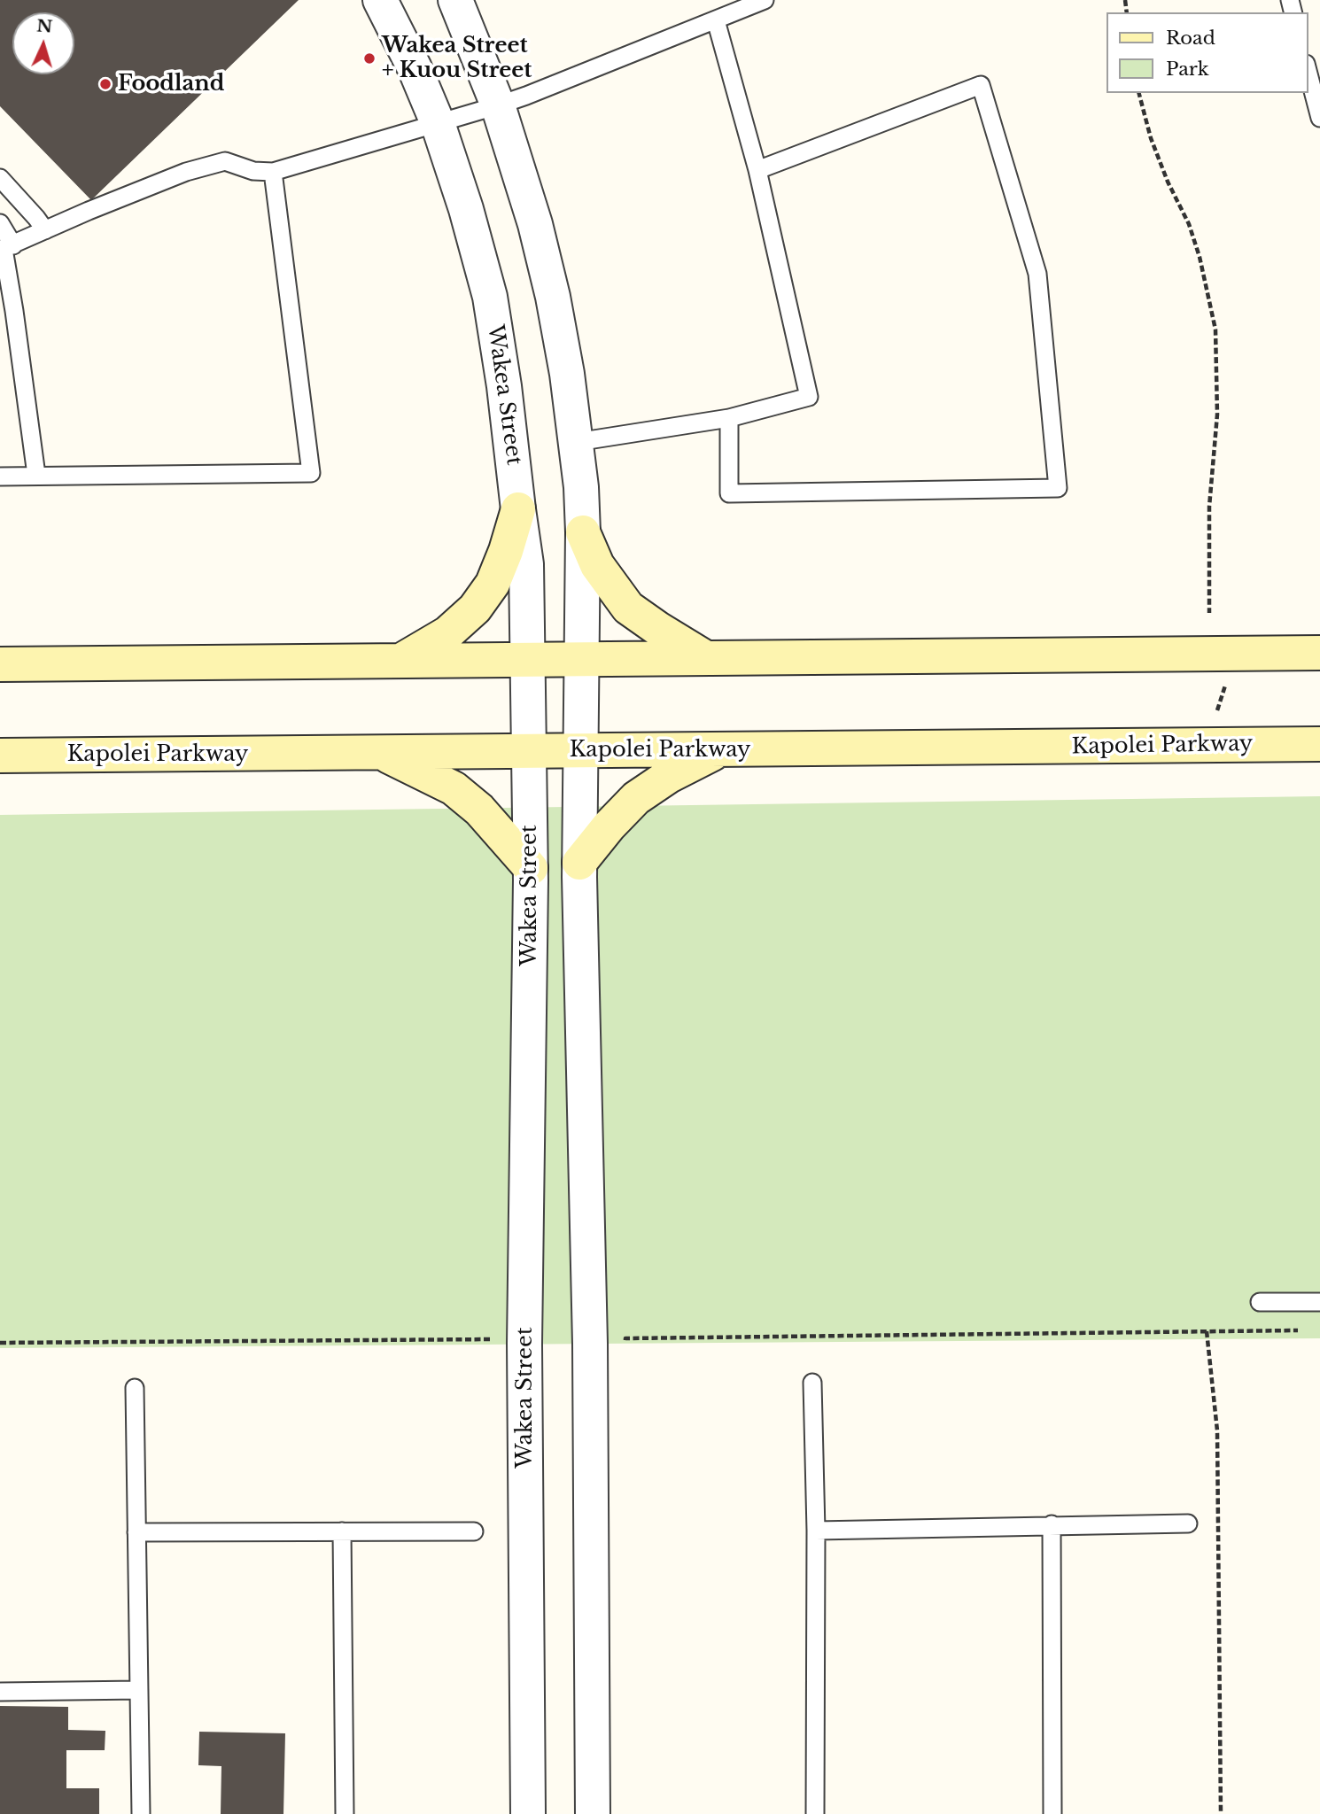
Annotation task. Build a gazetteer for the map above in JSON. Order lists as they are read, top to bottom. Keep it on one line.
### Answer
{"streets":{"main road":["Kapolei Parkway"],"street":["Wakea Street"]},"crossings":[["Wakea Street","Kapolei Parkway"]],"places":["Wakea Street + Kuou Street","Foodland"],"legend":["Road","Park"],"north":"top"}
